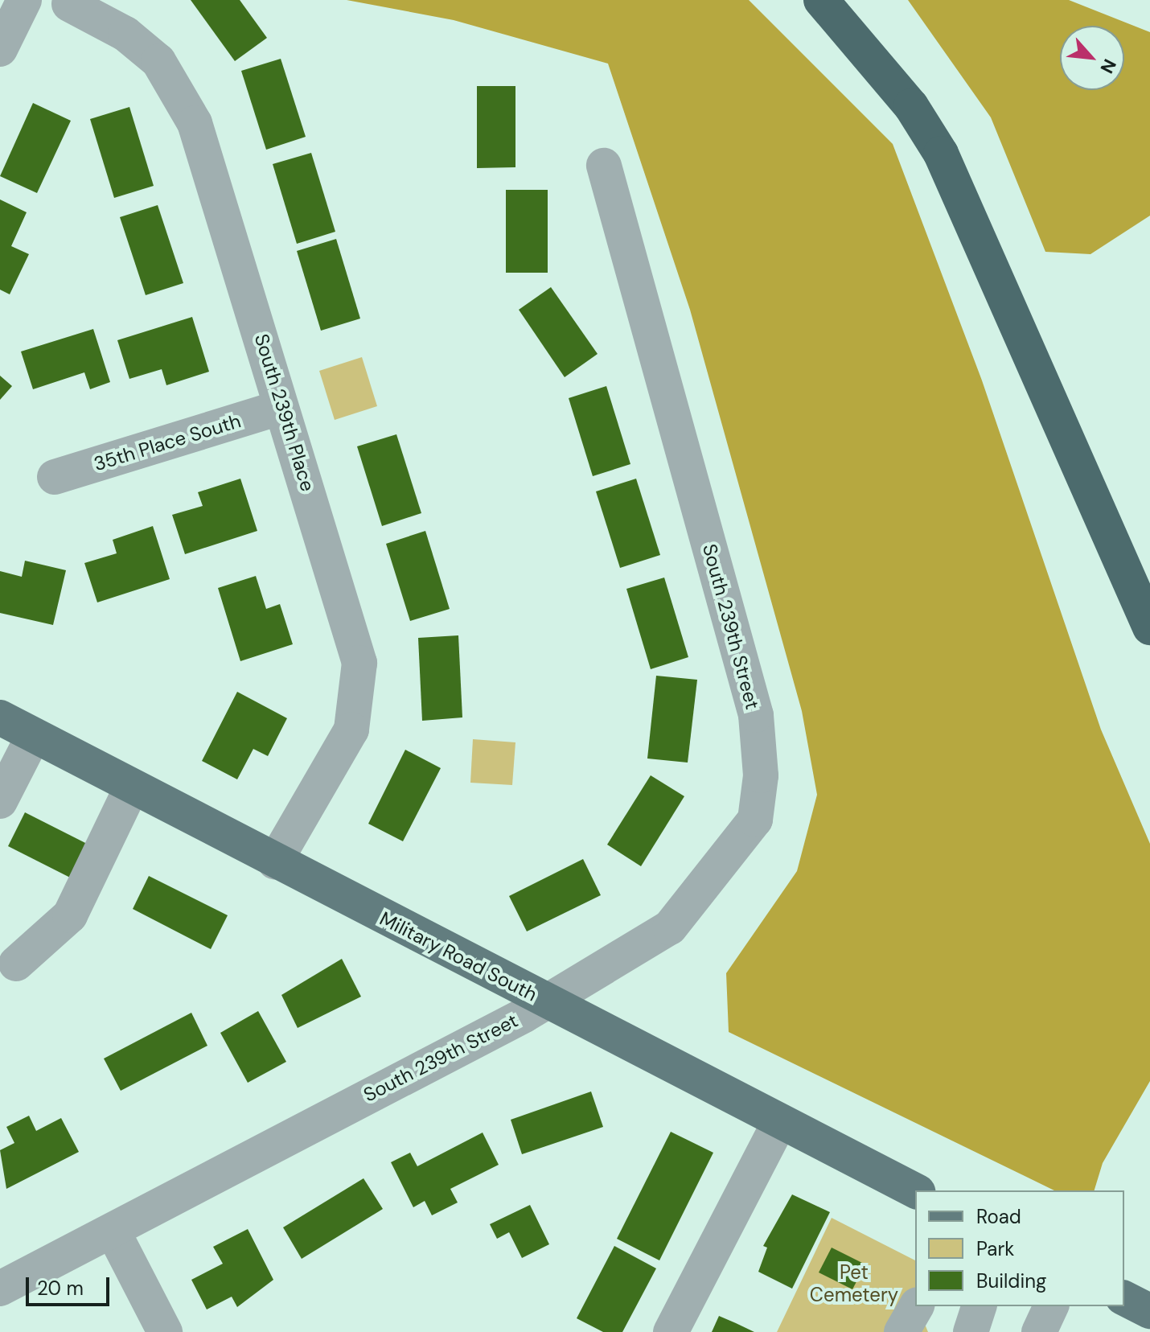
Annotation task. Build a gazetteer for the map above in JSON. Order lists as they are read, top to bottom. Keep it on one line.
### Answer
{"streets":{"main road":["Military Road South"],"street":["South 239th Place","35th Place South","South 239th Street"]},"crossings":[["South 239th Place","35th Place South"],["South 239th Place","Military Road South"],["South 239th Street","Military Road South"]],"parks":["Pet Cemetery"],"legend":["Road","Park","Building"],"scale_bar":"20 m","north":"bottom right"}
